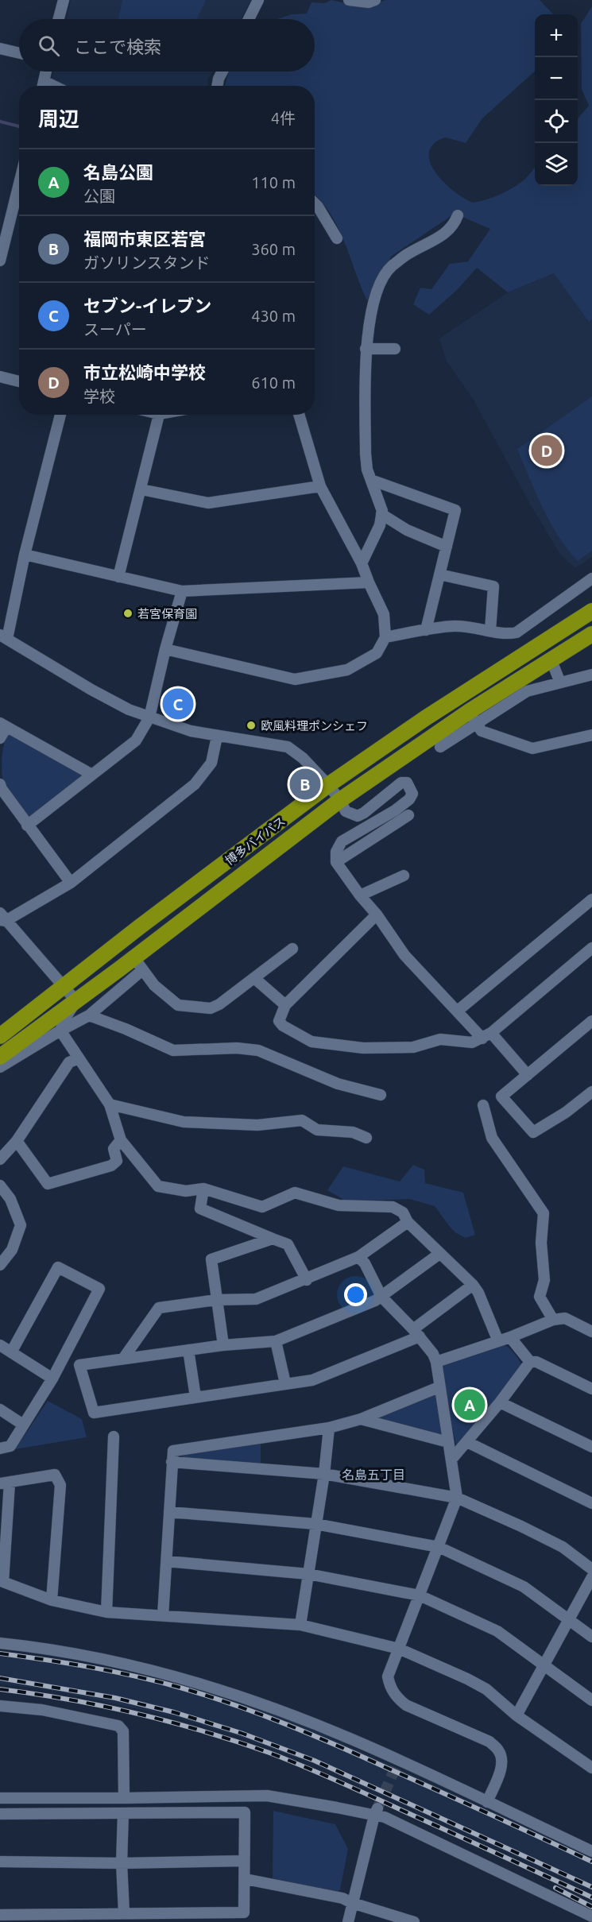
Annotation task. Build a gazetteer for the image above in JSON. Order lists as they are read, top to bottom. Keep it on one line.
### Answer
{"streets":{"highway":["博多バイパス"]},"districts":["名島五丁目"],"places":["若宮保育園","欧風料理ポンシェフ"],"page":{"map_buttons":["+","−"],"search":"ここで検索","heading":["周辺","4件"],"list":[{"mark":"A","name":"名島公園","note":"公園","value":"110 m"},{"mark":"B","name":"福岡市東区若宮","note":"ガソリンスタンド","value":"360 m"},{"mark":"C","name":"セブン-イレブン","note":"スーパー","value":"430 m"},{"mark":"D","name":"市立松崎中学校","note":"学校","value":"610 m"}],"pins":["D","C","B","A"]}}
